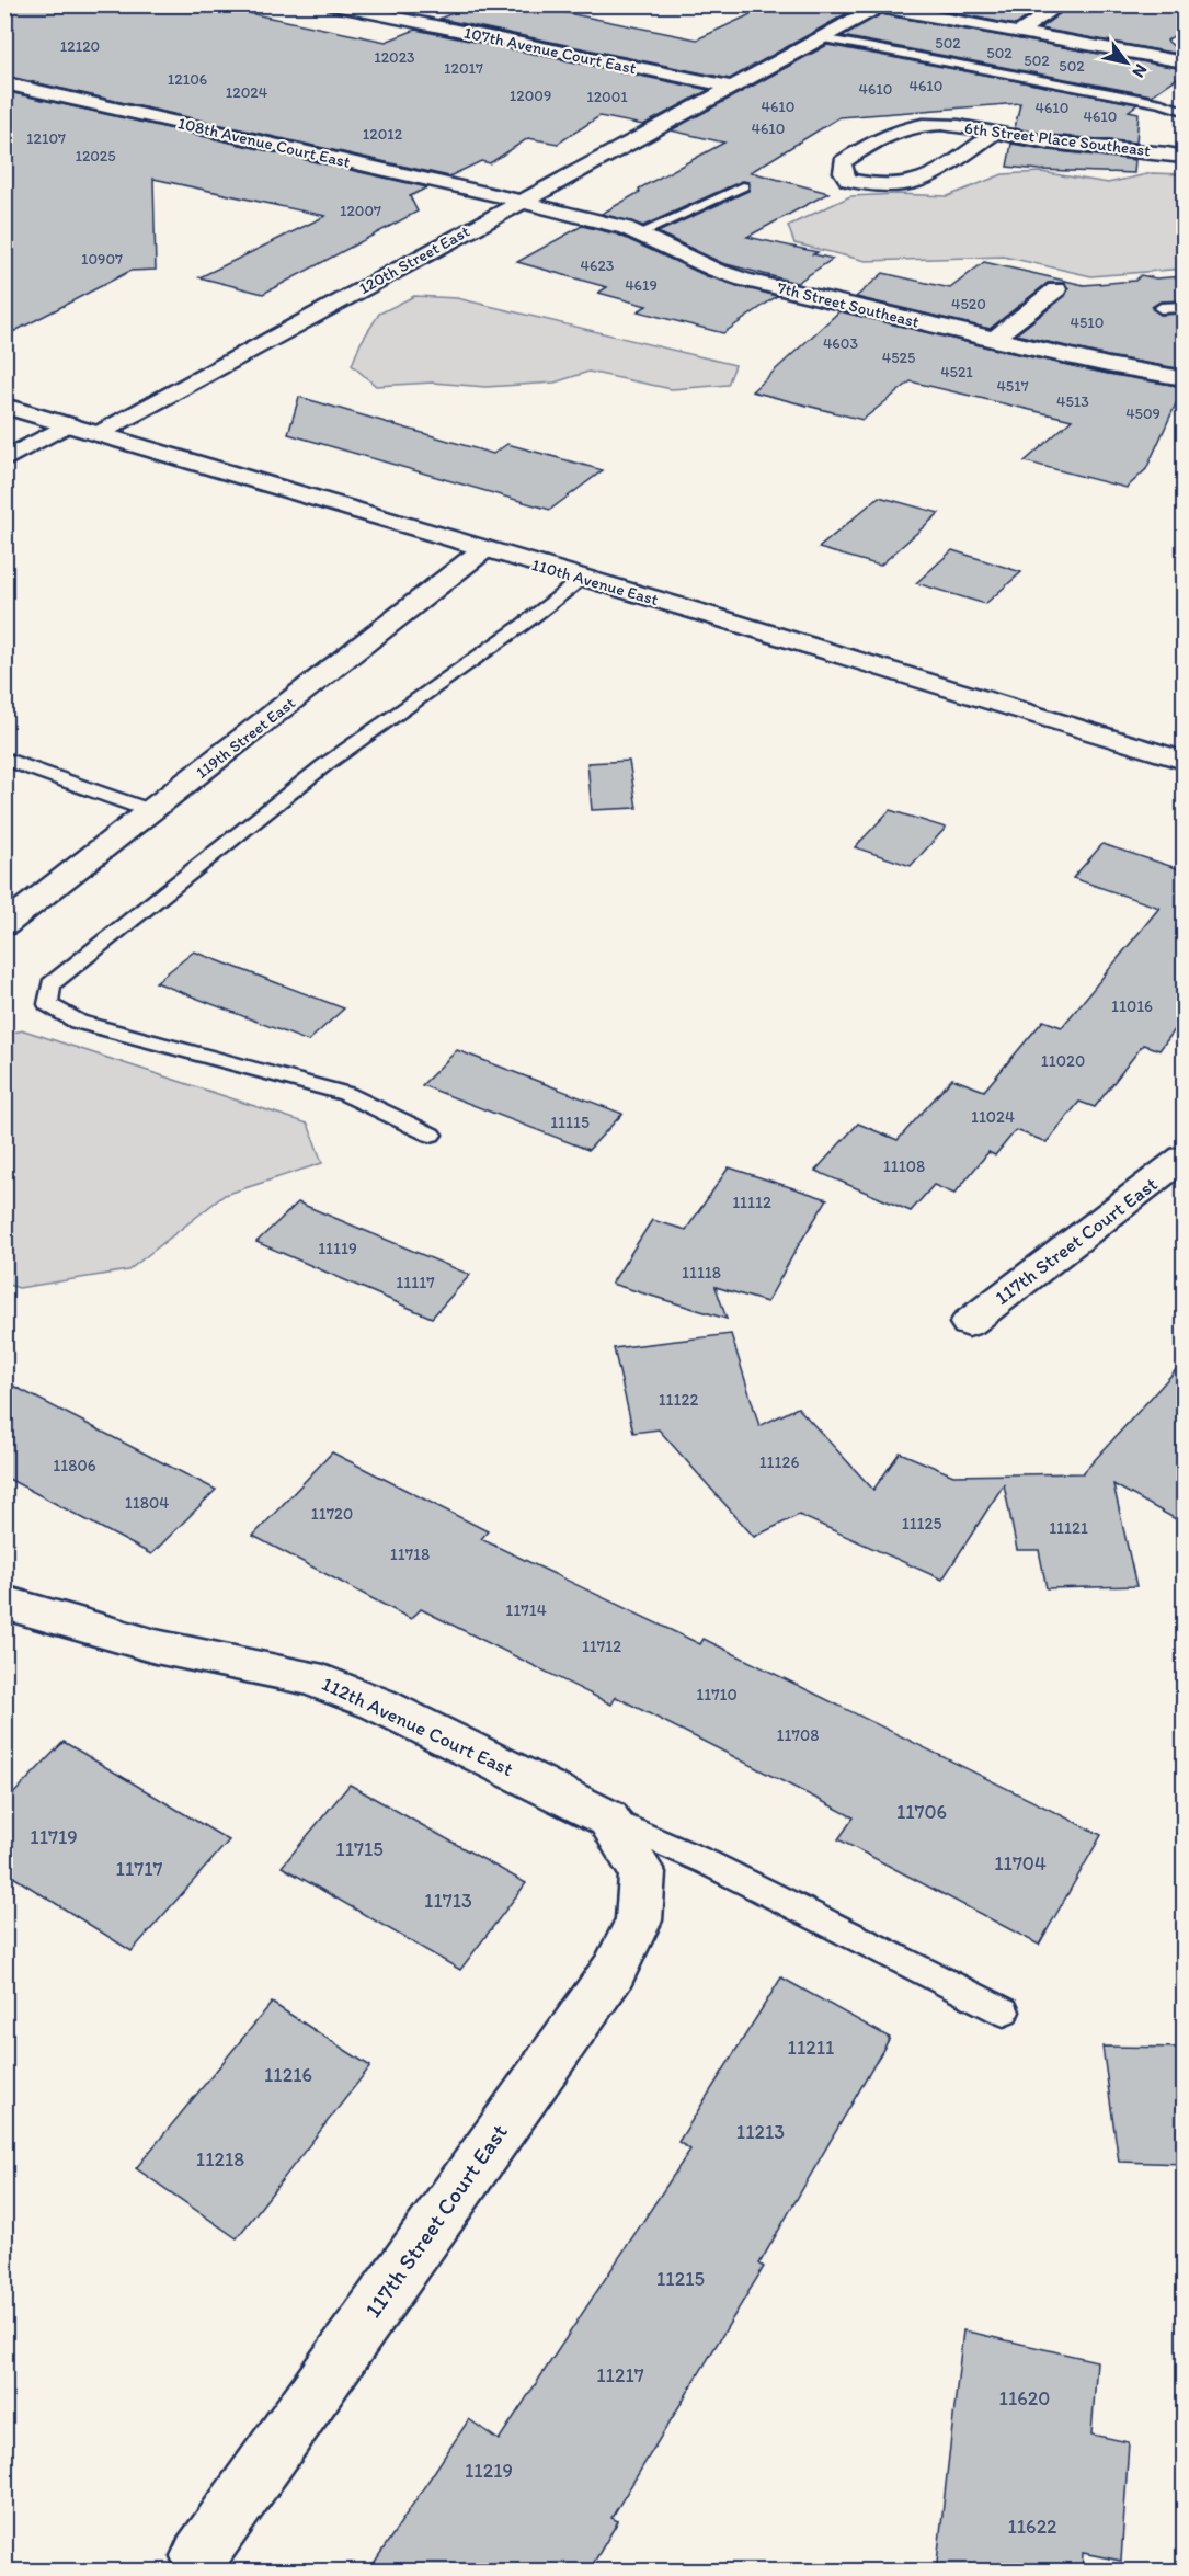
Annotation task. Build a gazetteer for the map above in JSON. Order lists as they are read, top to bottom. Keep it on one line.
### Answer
{"streets":{"street":["107th Avenue Court East","6th Street Place Southeast","108th Avenue Court East","120th Street East","7th Street Southeast","110th Avenue East","119th Street East","117th Street Court East","112th Avenue Court East"]},"crossings":[["107th Avenue Court East","120th Street East"],["108th Avenue Court East","120th Street East"],["108th Avenue Court East","7th Street Southeast"],["120th Street East","7th Street Southeast"],["120th Street East","110th Avenue East"],["110th Avenue East","119th Street East"],["117th Street Court East","112th Avenue Court East"]],"house_numbers":["502","12120","502","12023","502","502","12017","12106","4610","4610","12024","12009","12001","4610","4610","4610","4610","12012","12107","12025","12007","10907","4623","4619","4520","4510","4603","4525","4521","4517","4513","4509","11016","11020","11024","11115","11108","11112","11119","11118","11117","11122","11126","11806","11804","11720","11125","11121","11718","11714","11712","11710","11708","11706","11719","11715","11704","11717","11713","11211","11216","11213","11218","11215","11217","11620","11219","11622"],"north":"bottom right"}
